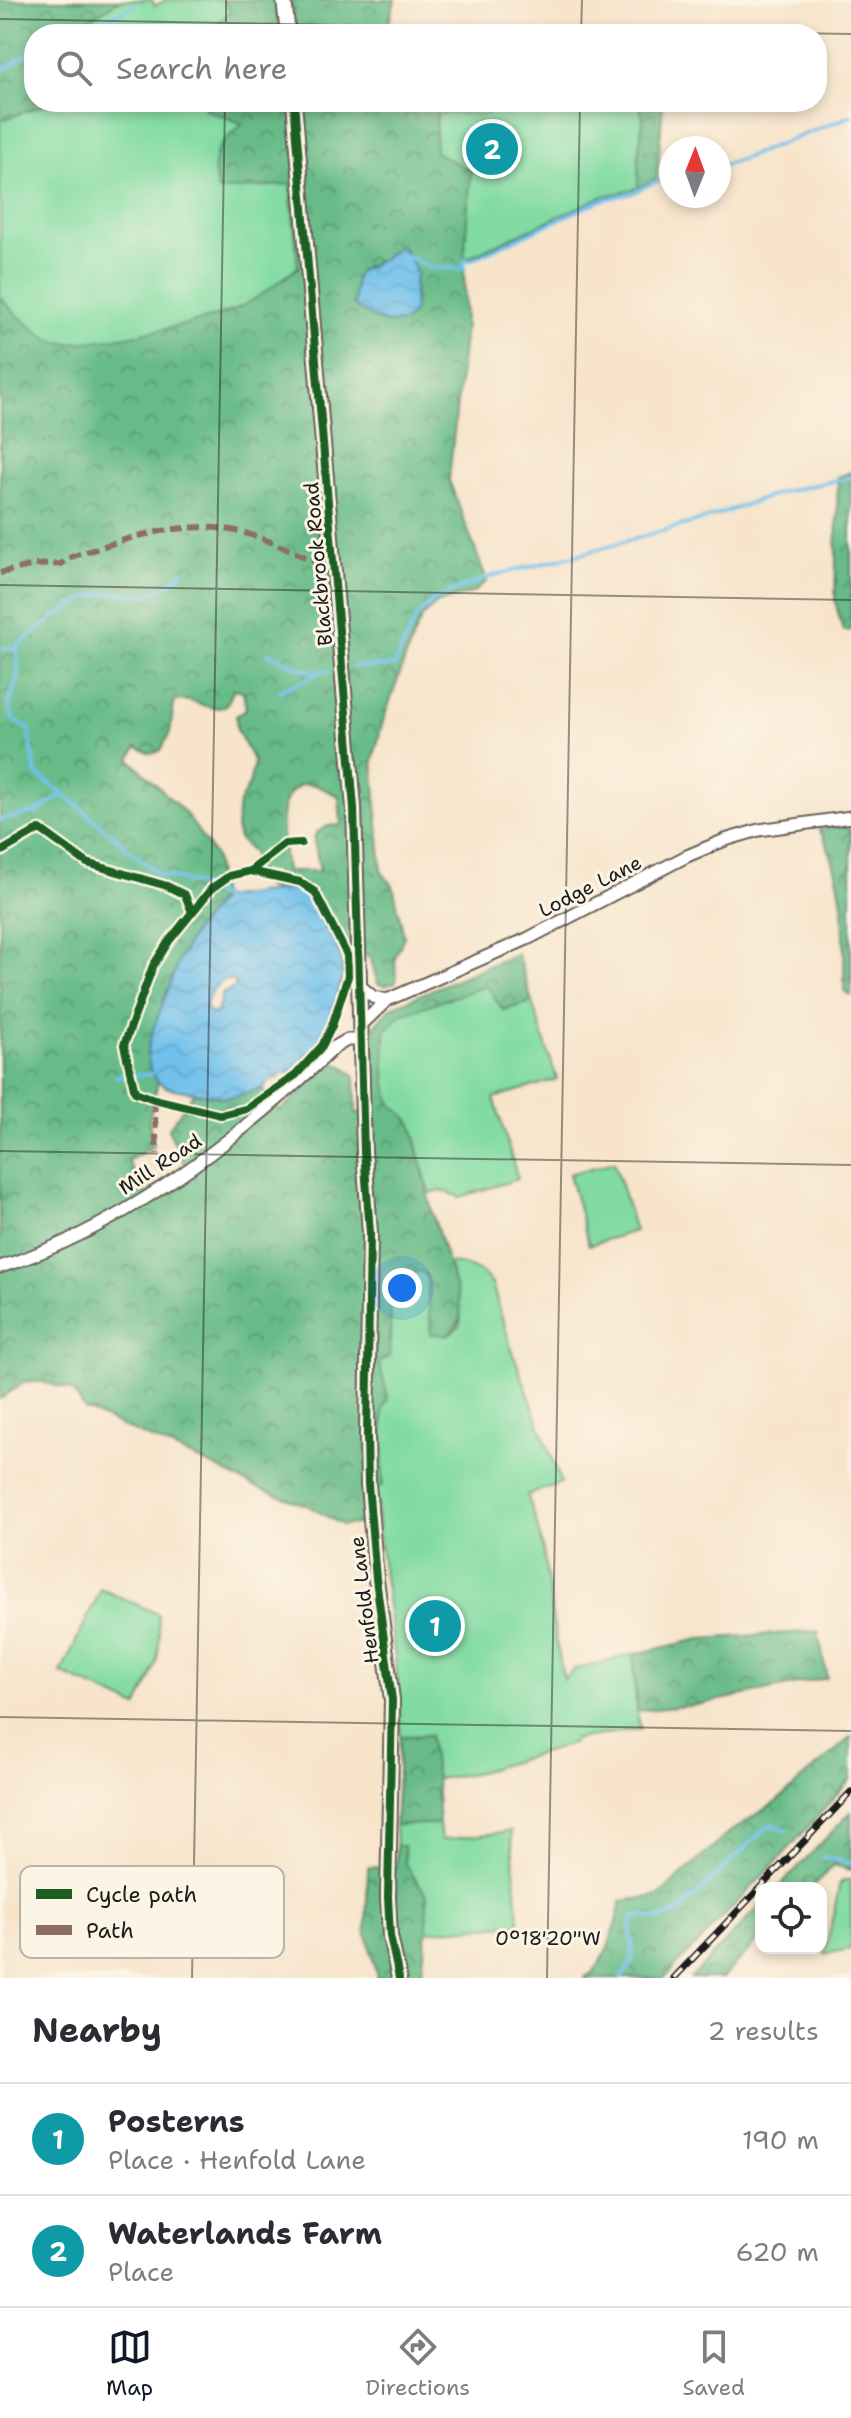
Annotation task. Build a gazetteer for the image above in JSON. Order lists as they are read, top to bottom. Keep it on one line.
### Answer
{"streets":{"street":["Blackbrook Road","Lodge Lane","Mill Road","Henfold Lane"]},"crossings":[["Blackbrook Road","Lodge Lane"],["Blackbrook Road","Mill Road"],["Blackbrook Road","Henfold Lane"],["Lodge Lane","Mill Road"],["Lodge Lane","Henfold Lane"],["Mill Road","Henfold Lane"]],"legend":["Cycle path","Path"],"north":"top","page":{"search":"Search here","pins":["2","1"],"heading":["Nearby","2 results"],"list":[{"mark":"1","name":"Posterns","note":"Place · Henfold Lane","value":"190 m"},{"mark":"2","name":"Waterlands Farm","note":"Place","value":"620 m"}],"nav":["Map","Directions","Saved"]},"coordinates":["0°18'20\"W"]}
